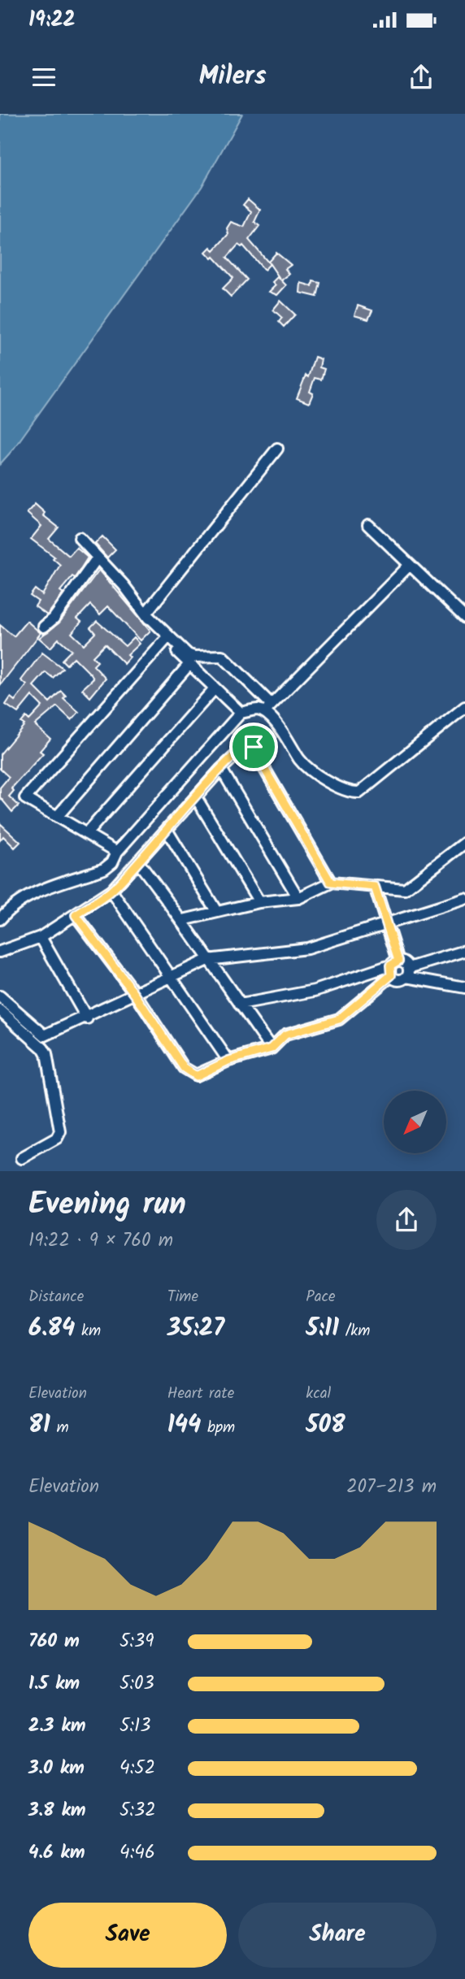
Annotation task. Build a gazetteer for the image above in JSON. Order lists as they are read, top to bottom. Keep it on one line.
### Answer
{"north":"bottom left","page":{"status":"19:22","header":"Milers","heading":["Evening run","19:22 · 9 × 760 m"],"stats":[["Distance","6.84 km"],["Time","35:27"],["Pace","5:11 /km"],["Elevation","81 m"],["Heart rate","144 bpm"],["kcal","508"]],"chart":["Elevation","207–213 m"],"list":[{"name":"760 m","note":"5:39"},{"name":"1.5 km","note":"5:03"},{"name":"2.3 km","note":"5:13"},{"name":"3.0 km","note":"4:52"},{"name":"3.8 km","note":"5:32"},{"name":"4.6 km","note":"4:46"}],"buttons":["Save","Share"]}}
